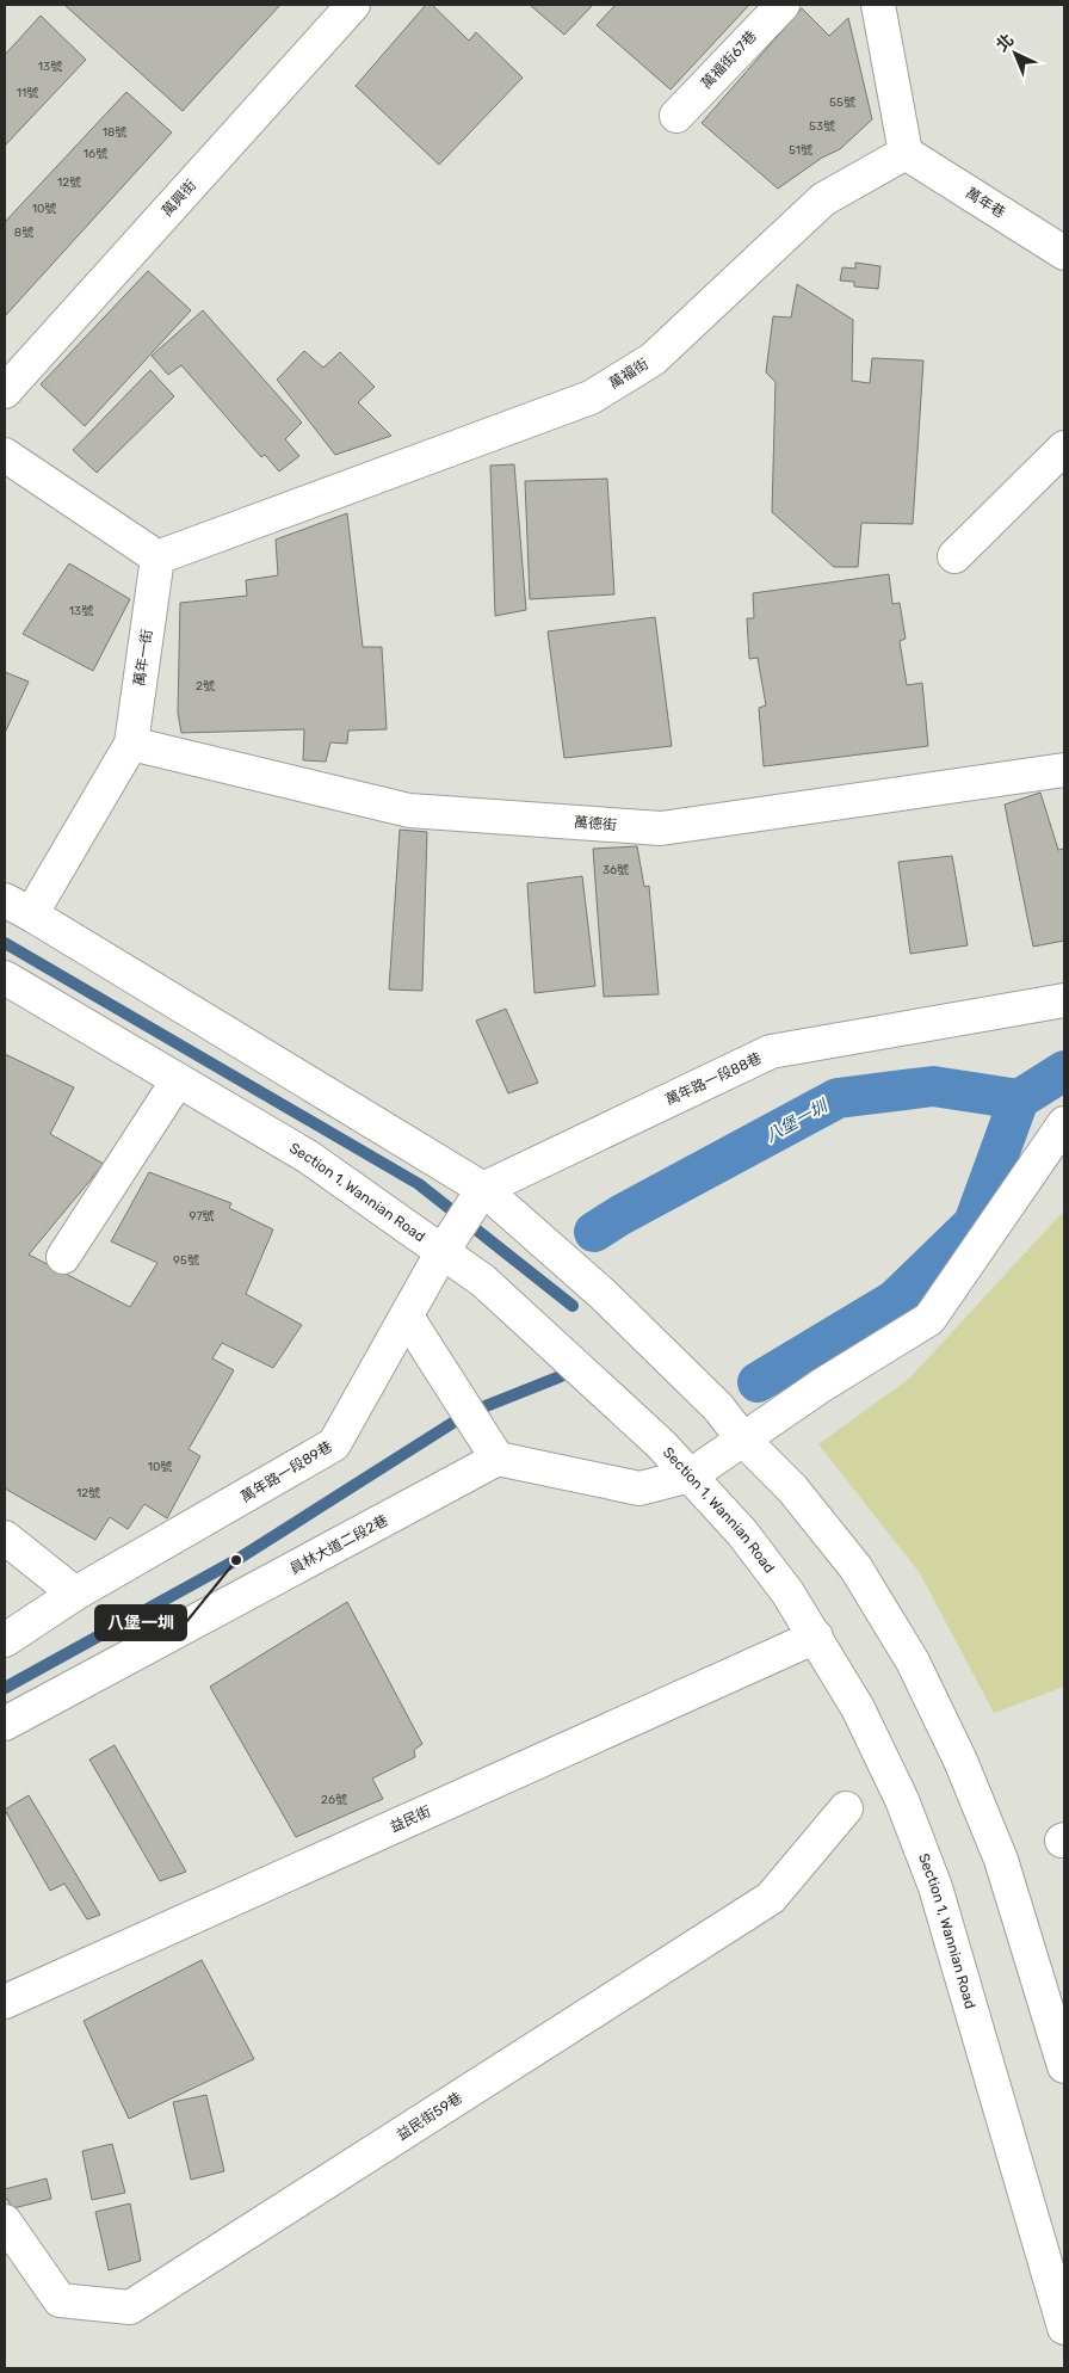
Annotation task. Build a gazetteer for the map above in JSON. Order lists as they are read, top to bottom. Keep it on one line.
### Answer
{"streets":{"street":["萬福街67巷","萬興街","萬年巷","萬福街","萬年一街","萬德街","萬年路一段88巷","Section 1, Wannian Road","萬年路一段89巷","員林大道二段2巷","益民街","益民街59巷"]},"crossings":[["萬年巷","萬福街"],["萬福街","萬年一街"],["萬年一街","萬德街"],["萬年路一段88巷","萬年路一段89巷"],["Section 1, Wannian Road","萬年路一段89巷"],["Section 1, Wannian Road","益民街"]],"water":["八堡一圳"],"places":["八堡一圳"],"house_numbers":["13號","11號","55號","53號","18號","51號","16號","12號","10號","8號","13號","2號","36號","97號","95號","10號","12號","26號"],"north":"top left"}
